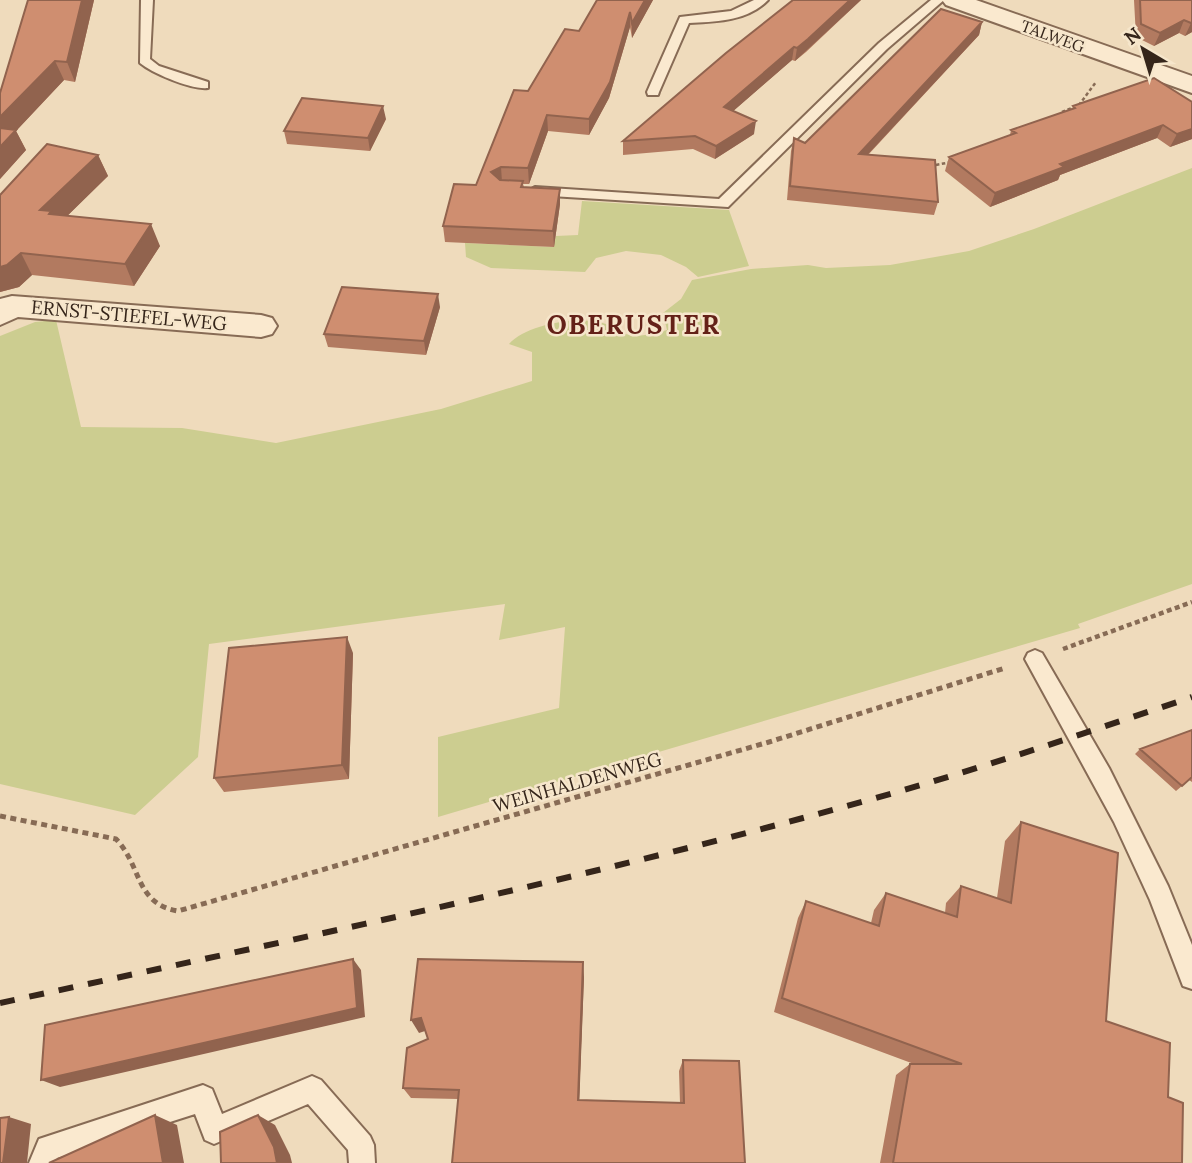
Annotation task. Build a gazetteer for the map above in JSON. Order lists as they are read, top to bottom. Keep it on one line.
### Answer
{"streets":{"street":["TALWEG","ERNST-STIEFEL-WEG"],"path":["WEINHALDENWEG"]},"districts":["OBERUSTER"],"north":"top left"}
